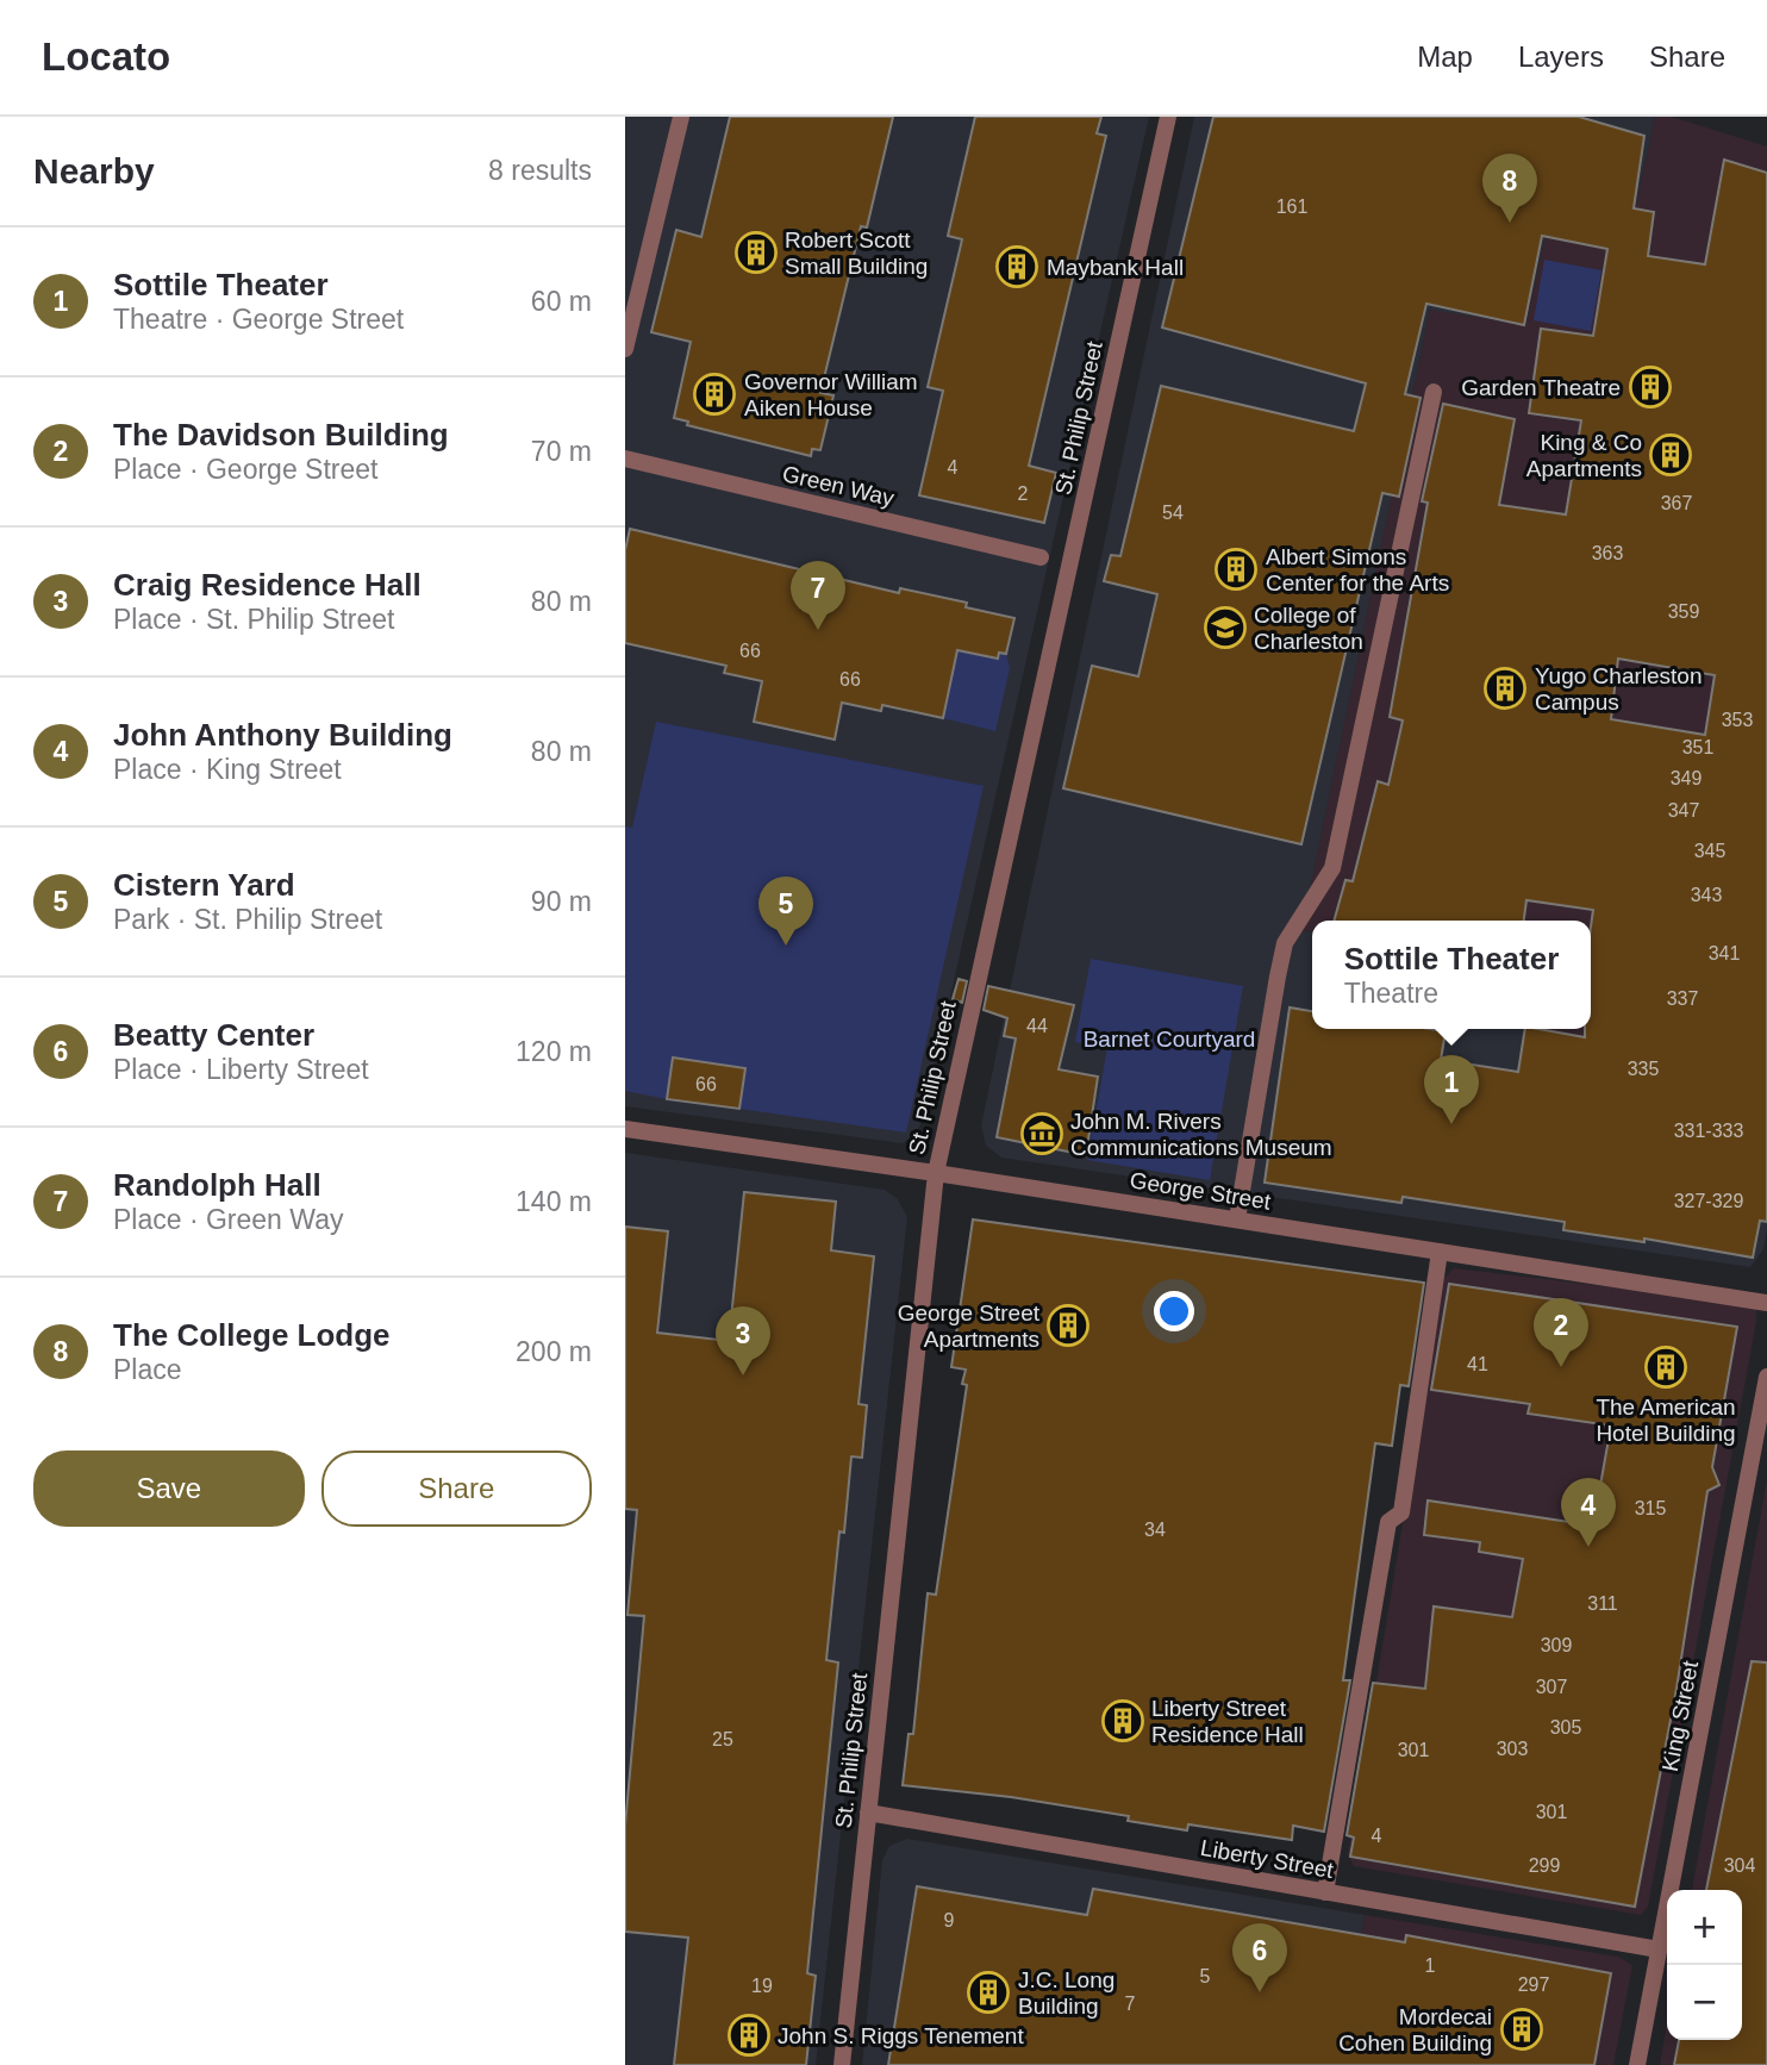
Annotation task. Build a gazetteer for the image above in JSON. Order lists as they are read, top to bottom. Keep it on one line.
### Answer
{"streets":{"street":["St. Philip Street","Green Way","George Street","King Street","Liberty Street"]},"crossings":[["St. Philip Street","George Street"],["St. Philip Street","Liberty Street"],["King Street","Liberty Street"]],"parks":["Barnet Courtyard"],"places":{"building":["Robert Scott Small Building","Maybank Hall","Garden Theatre","Governor William Aiken House","King & Co Apartments","Albert Simons Center for the Arts","Yugo Charleston Campus","George Street Apartments","The American Hotel Building","Liberty Street Residence Hall","J.C. Long Building","Mordecai Cohen Building","John S. Riggs Tenement"],"school or university":["College of Charleston"],"museum":["John M. Rivers Communications Museum"]},"house_numbers":["161","4","2","367","54","363","359","66","66","353","351","349","347","345","343","341","337","44","335","66","331-333","327-329","41","315","34","311","309","307","305","25","303","301","301","4","299","304","9","1","5","297","19","7"],"page":{"header":"Locato","nav":["Map","Layers","Share"],"heading":["Nearby","8 results"],"pins":["8","7","5","1","2","3","4","6"],"list":[{"mark":"1","name":"Sottile Theater","note":"Theatre · George Street","value":"60 m"},{"mark":"2","name":"The Davidson Building","note":"Place · George Street","value":"70 m"},{"mark":"3","name":"Craig Residence Hall","note":"Place · St. Philip Street","value":"80 m"},{"mark":"4","name":"John Anthony Building","note":"Place · King Street","value":"80 m"},{"mark":"5","name":"Cistern Yard","note":"Park · St. Philip Street","value":"90 m"},{"mark":"6","name":"Beatty Center","note":"Place · Liberty Street","value":"120 m"},{"mark":"7","name":"Randolph Hall","note":"Place · Green Way","value":"140 m"},{"mark":"8","name":"The College Lodge","note":"Place","value":"200 m"}],"popup":["Sottile Theater","Theatre"],"buttons":["Save","Share"],"map_buttons":["+","−"]}}
